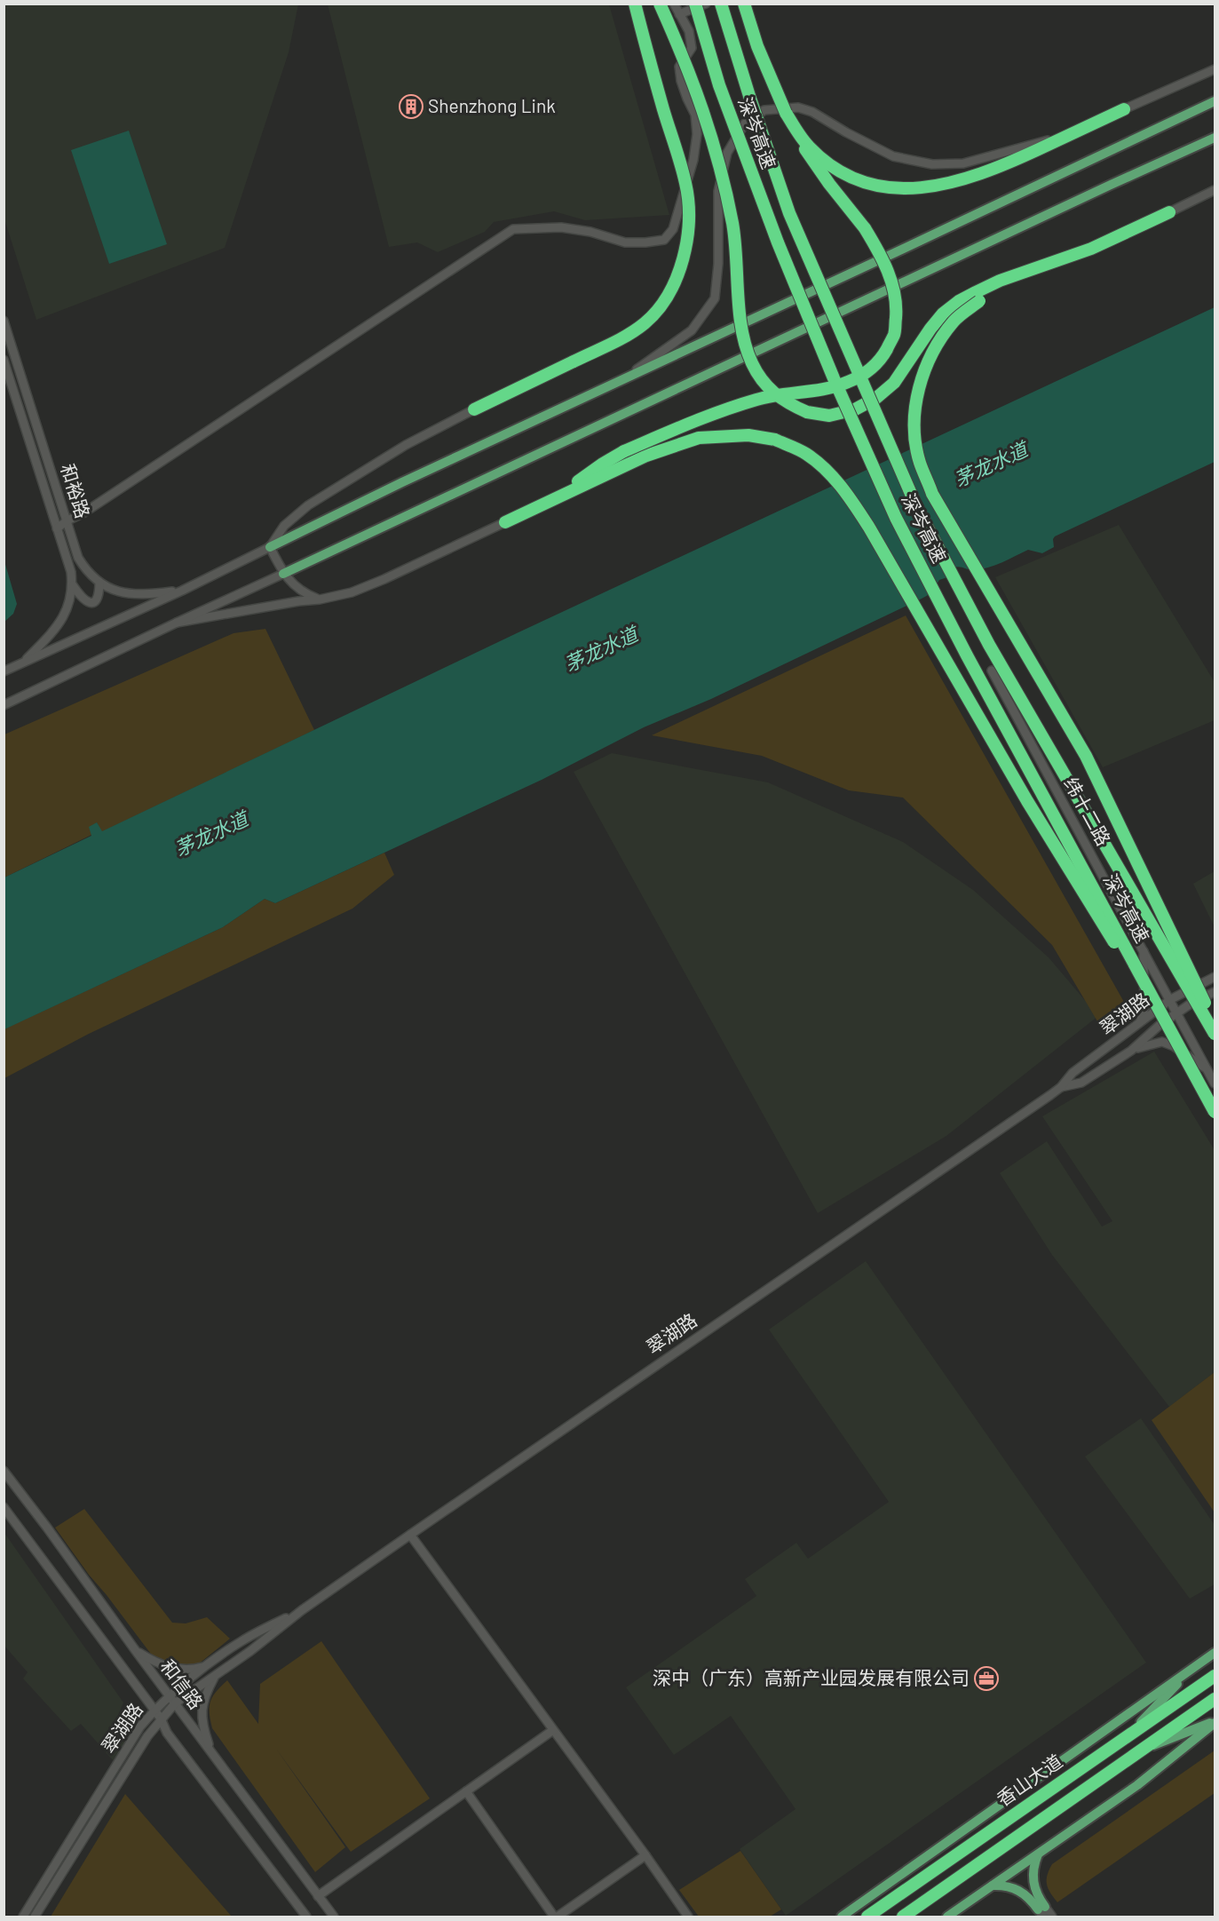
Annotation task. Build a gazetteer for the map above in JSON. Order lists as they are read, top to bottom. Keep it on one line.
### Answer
{"streets":{"highway":["深岑高速","香山大道"],"street":["和裕路","纬十二路","翠湖路","和信路"]},"crossings":[["纬十二路","翠湖路"],["翠湖路","和信路"]],"water":["茅龙水道"],"places":{"building":["Shenzhong Link"],"office":["深中（广东）高新产业园发展有限公司"]}}
